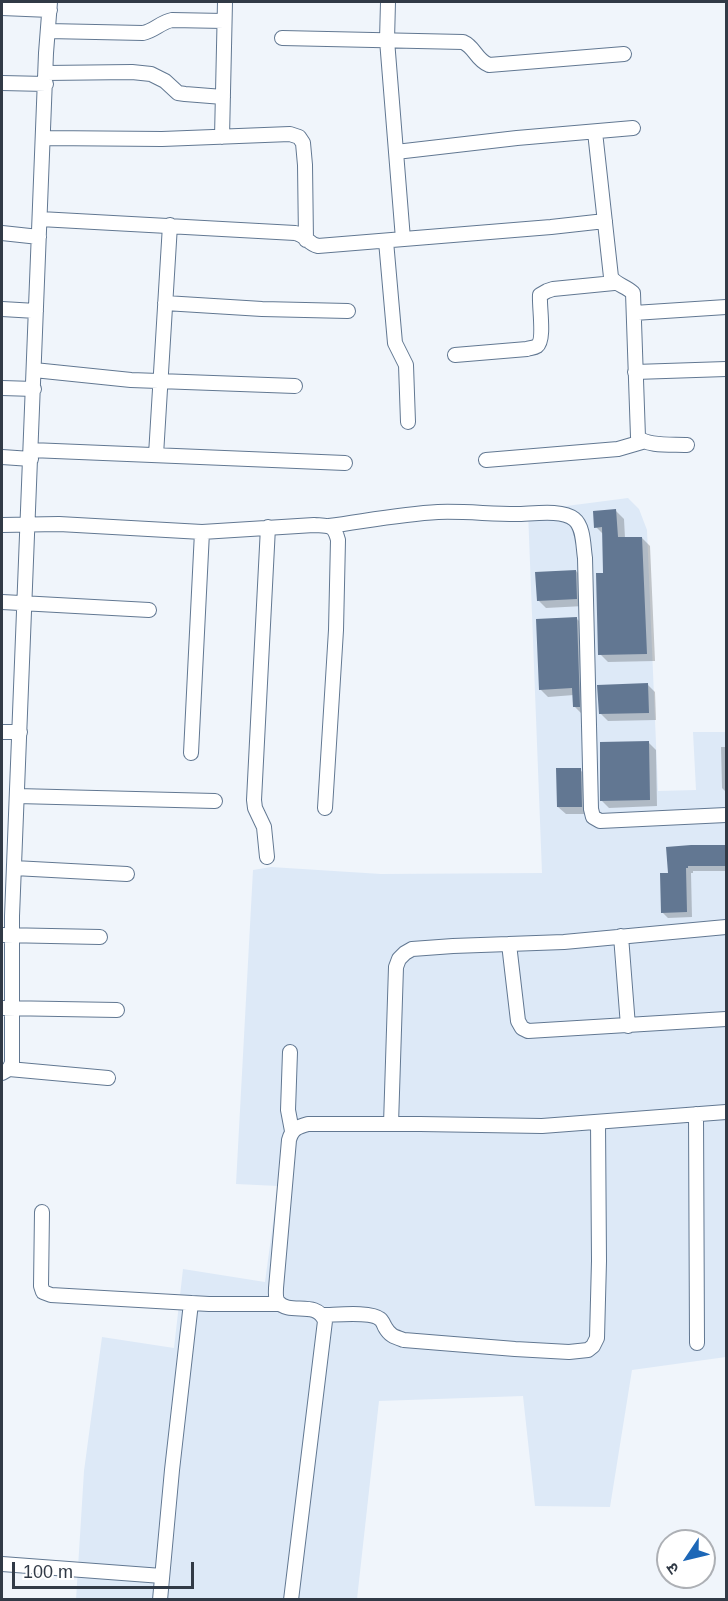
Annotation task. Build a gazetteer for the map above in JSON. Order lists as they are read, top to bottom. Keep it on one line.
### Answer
{"scale_bar":"100 m","north":"bottom left"}
